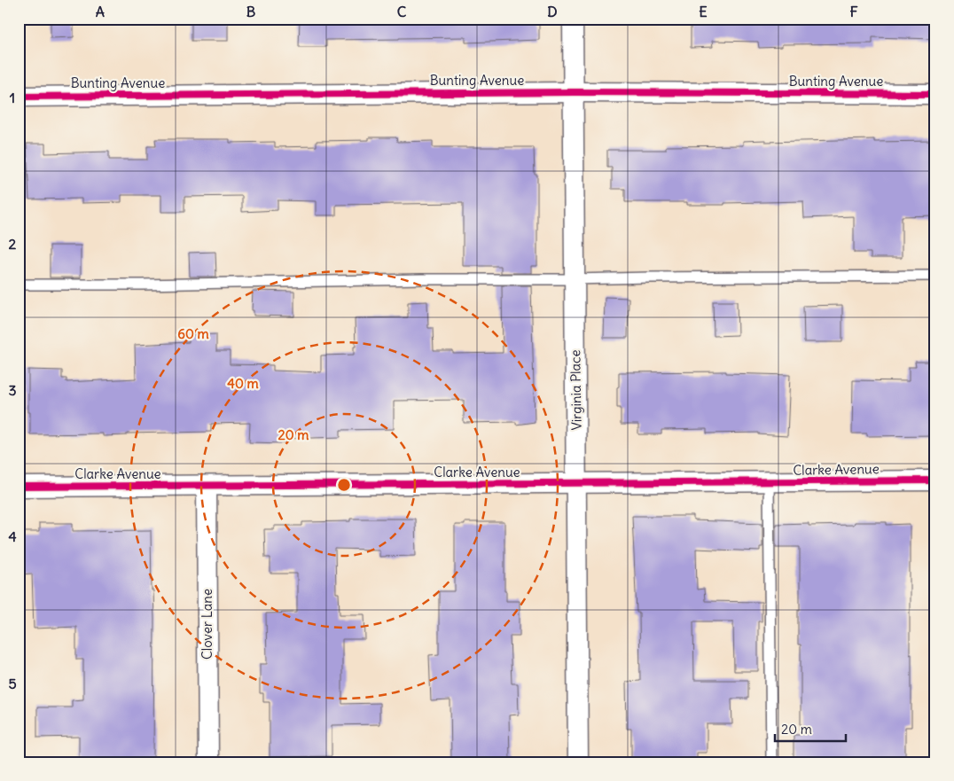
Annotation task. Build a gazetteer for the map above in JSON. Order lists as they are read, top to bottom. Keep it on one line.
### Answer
{"streets":{"street":["Bunting Avenue","Virginia Place","Clarke Avenue","Clover Lane"]},"crossings":[["Bunting Avenue","Virginia Place"],["Virginia Place","Clarke Avenue"],["Clarke Avenue","Clover Lane"]],"scale_bar":"20 m","grid":{"columns":["A","B","C","D","E","F"],"rows":["1","2","3","4","5"]},"rings":["60 m","40 m","20 m"]}
